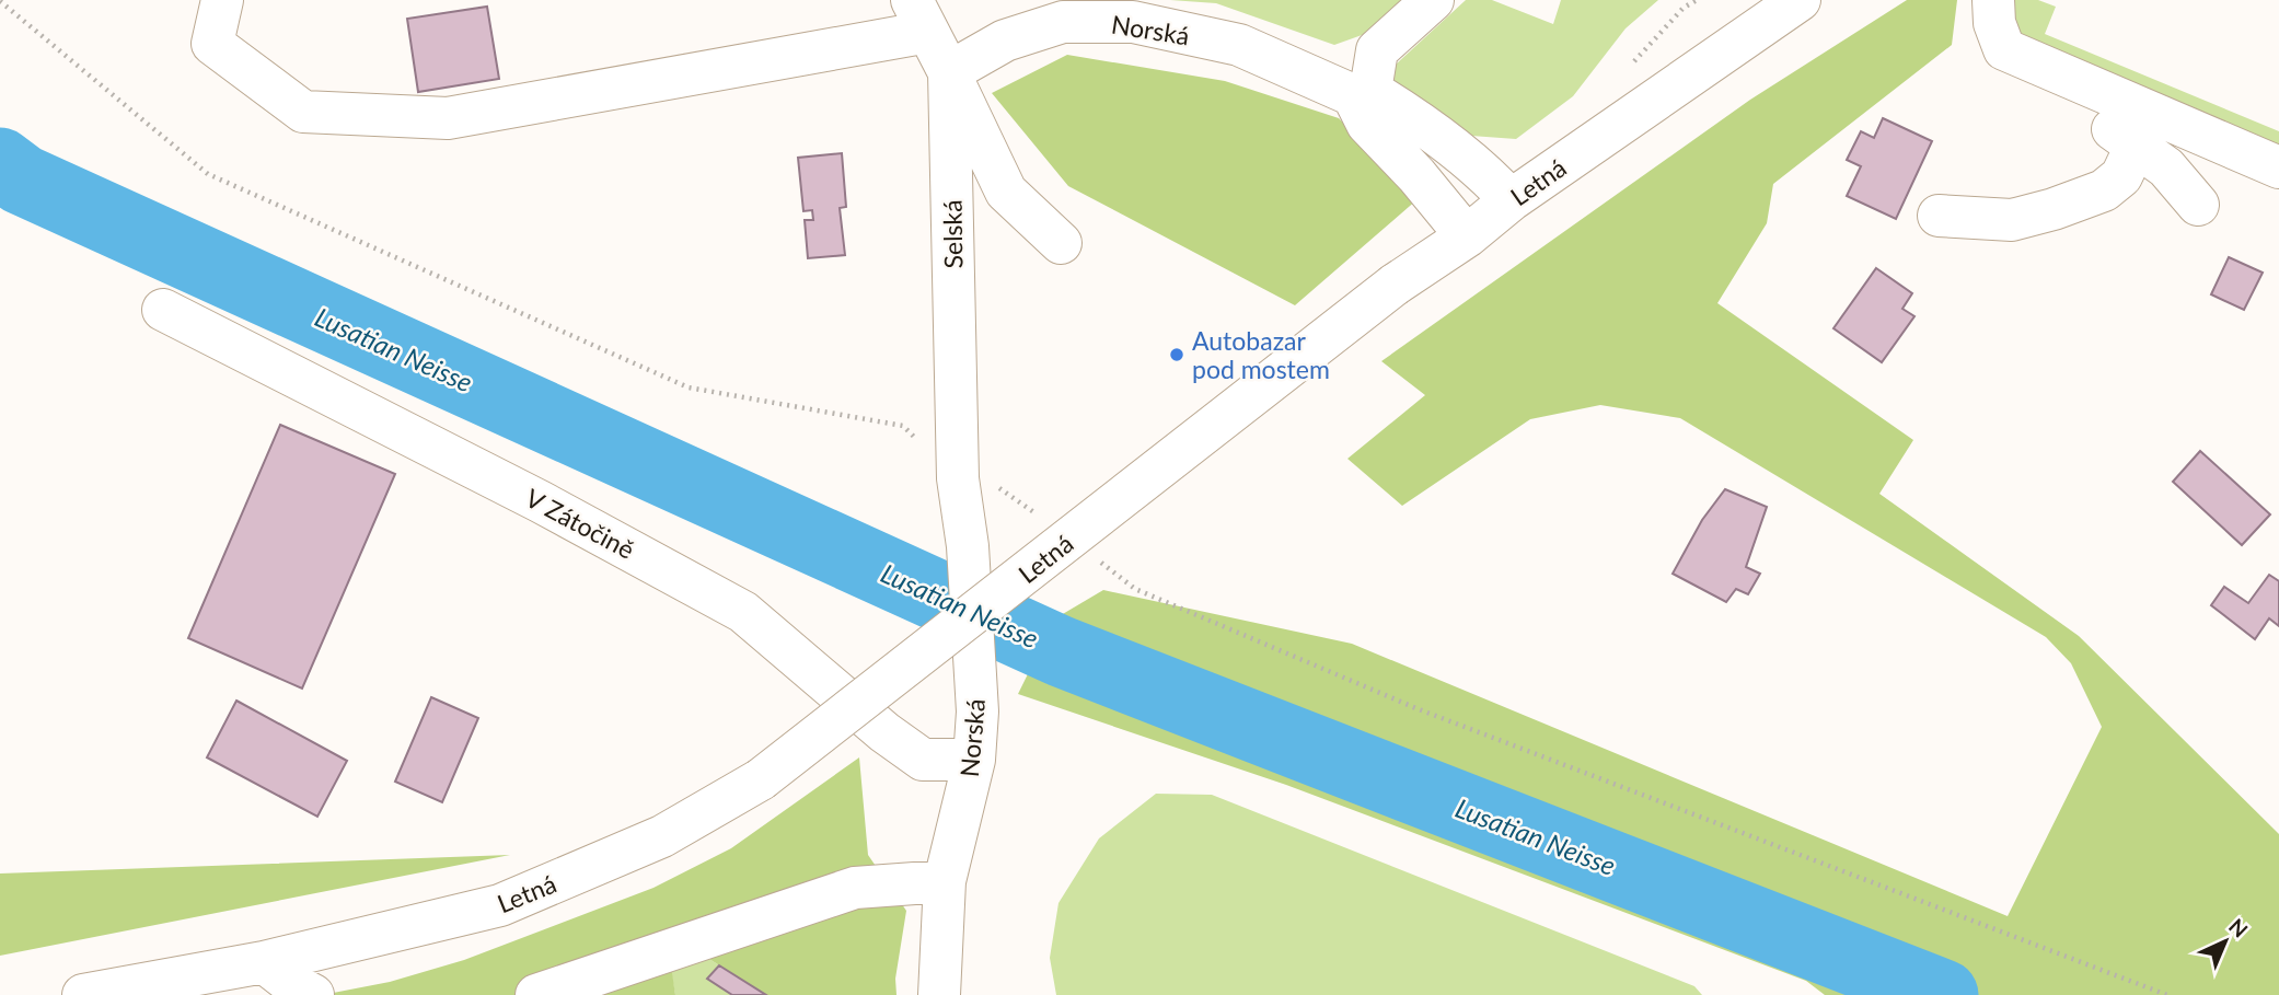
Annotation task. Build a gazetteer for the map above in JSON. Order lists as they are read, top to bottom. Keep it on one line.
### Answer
{"streets":{"street":["Norská","Letná","Selská","V Zátočině"]},"crossings":[["Norská","Letná"],["Norská","Selská"],["Norská","V Zátočině"]],"water":["Lusatian Neisse"],"places":["Autobazar pod mostem"],"north":"top right"}
